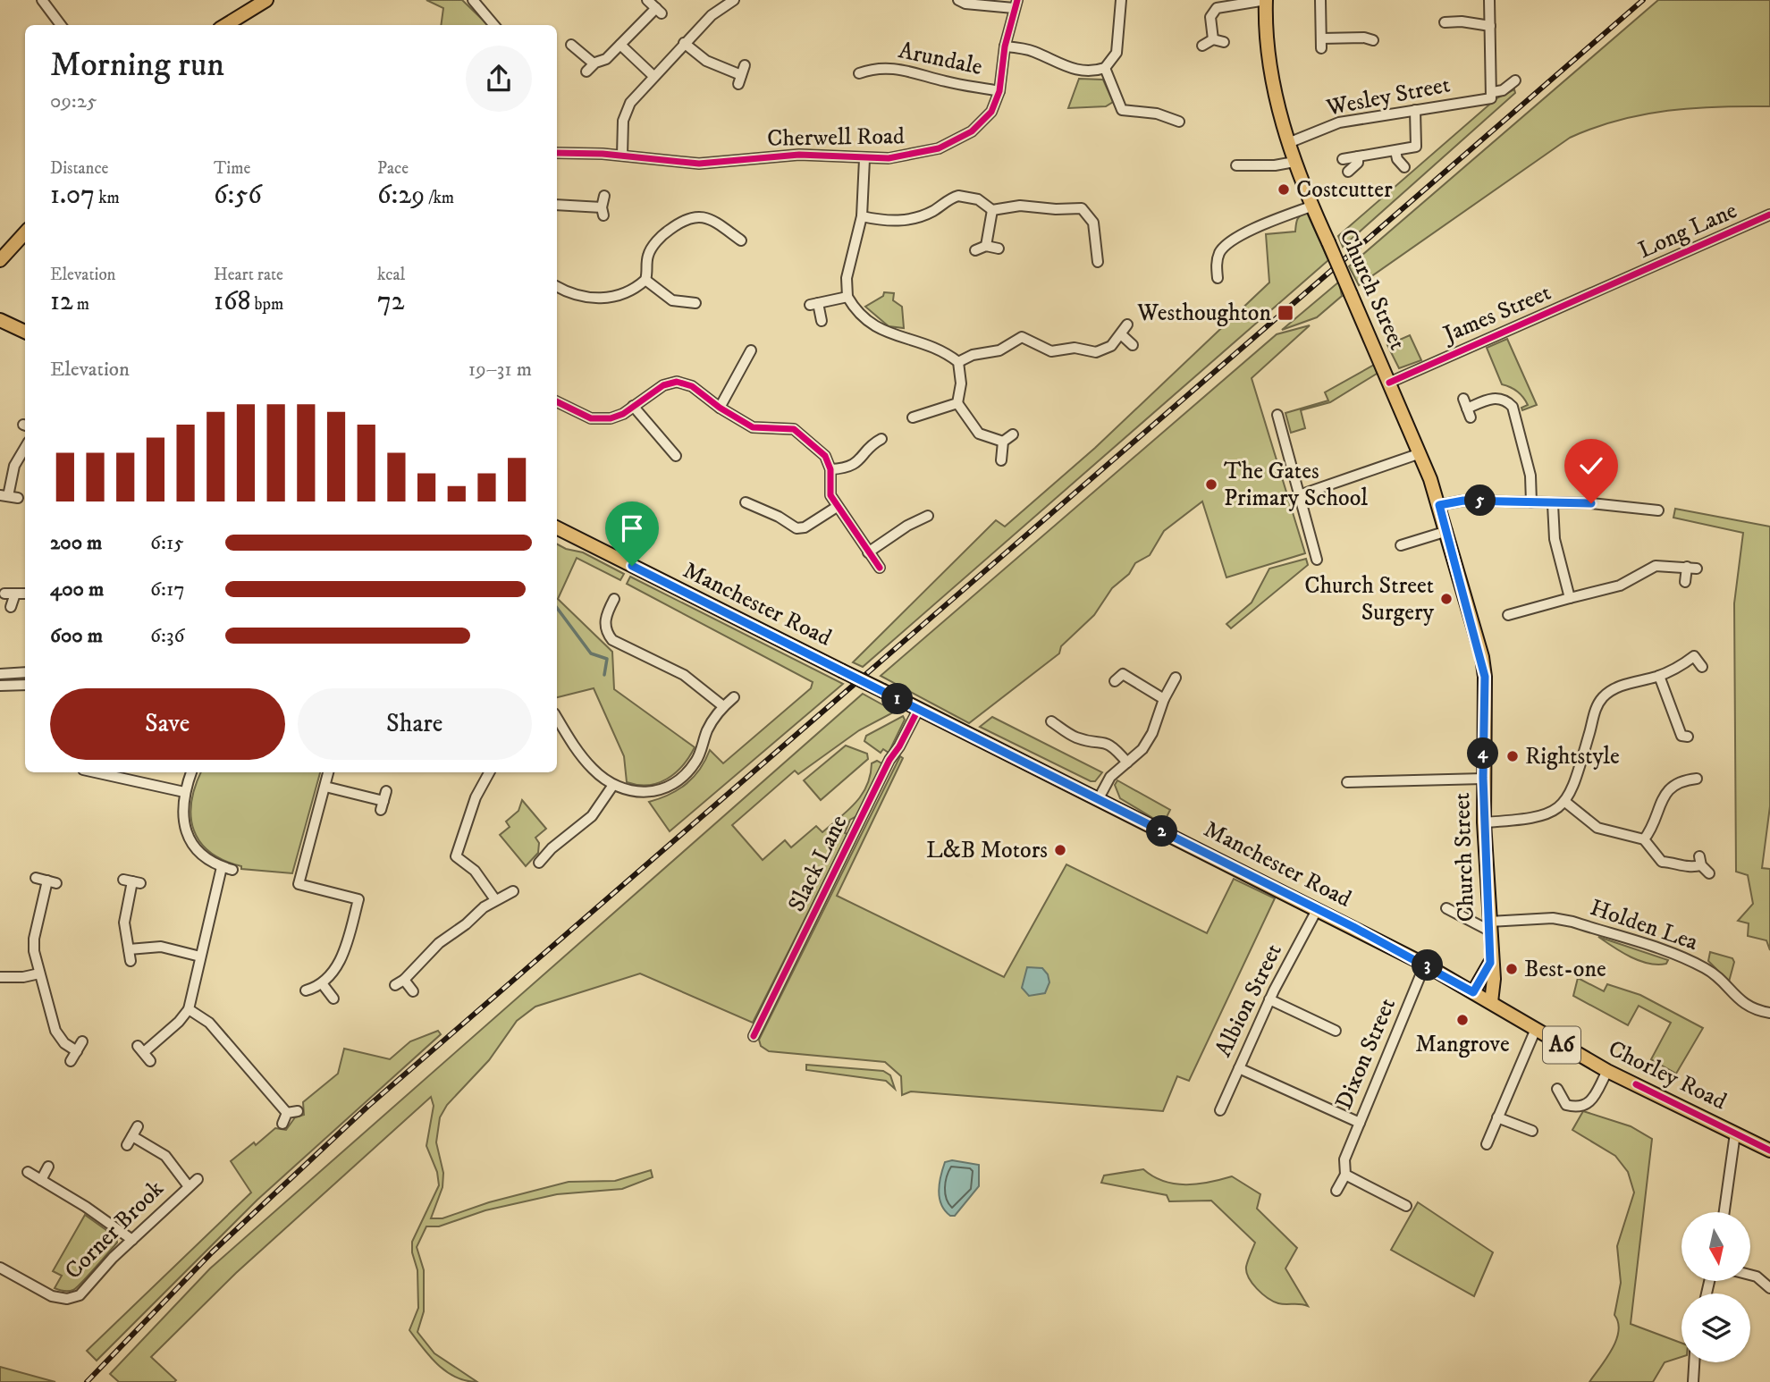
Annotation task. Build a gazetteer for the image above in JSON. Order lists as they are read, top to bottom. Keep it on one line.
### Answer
{"streets":{"main road":["Church Street","Manchester Road","A6","Chorley Road"],"street":["Arundale","Wesley Street","Cherwell Road","Long Lane","James Street","Slack Lane","Holden Lea","Albion Street","Dixon Street","Corner Brook"]},"crossings":[["Arundale","Cherwell Road"],["Wesley Street","Church Street"],["Long Lane","James Street"],["Church Street","James Street"],["Church Street","Manchester Road"],["Church Street","Holden Lea"],["Church Street","Chorley Road"],["Manchester Road","Slack Lane"],["Manchester Road","Albion Street"],["Manchester Road","Dixon Street"],["Manchester Road","Chorley Road"]],"places":{"other":["Costcutter","The Gates Primary School","Church Street Surgery","Rightstyle","L&B Motors","Best-one","Mangrove"],"transit":["Westhoughton"]},"north":"bottom","page":{"heading":["Morning run","09:25"],"stats":[["Distance","1.07 km"],["Time","6:56"],["Pace","6:29 /km"],["Elevation","12 m"],["Heart rate","168 bpm"],["kcal","72"]],"chart":["Elevation","19–31 m"],"pins":["5","1","4","2","3"],"list":[{"name":"200 m","note":"6:15"},{"name":"400 m","note":"6:17"},{"name":"600 m","note":"6:36"}],"buttons":["Save","Share"]}}
